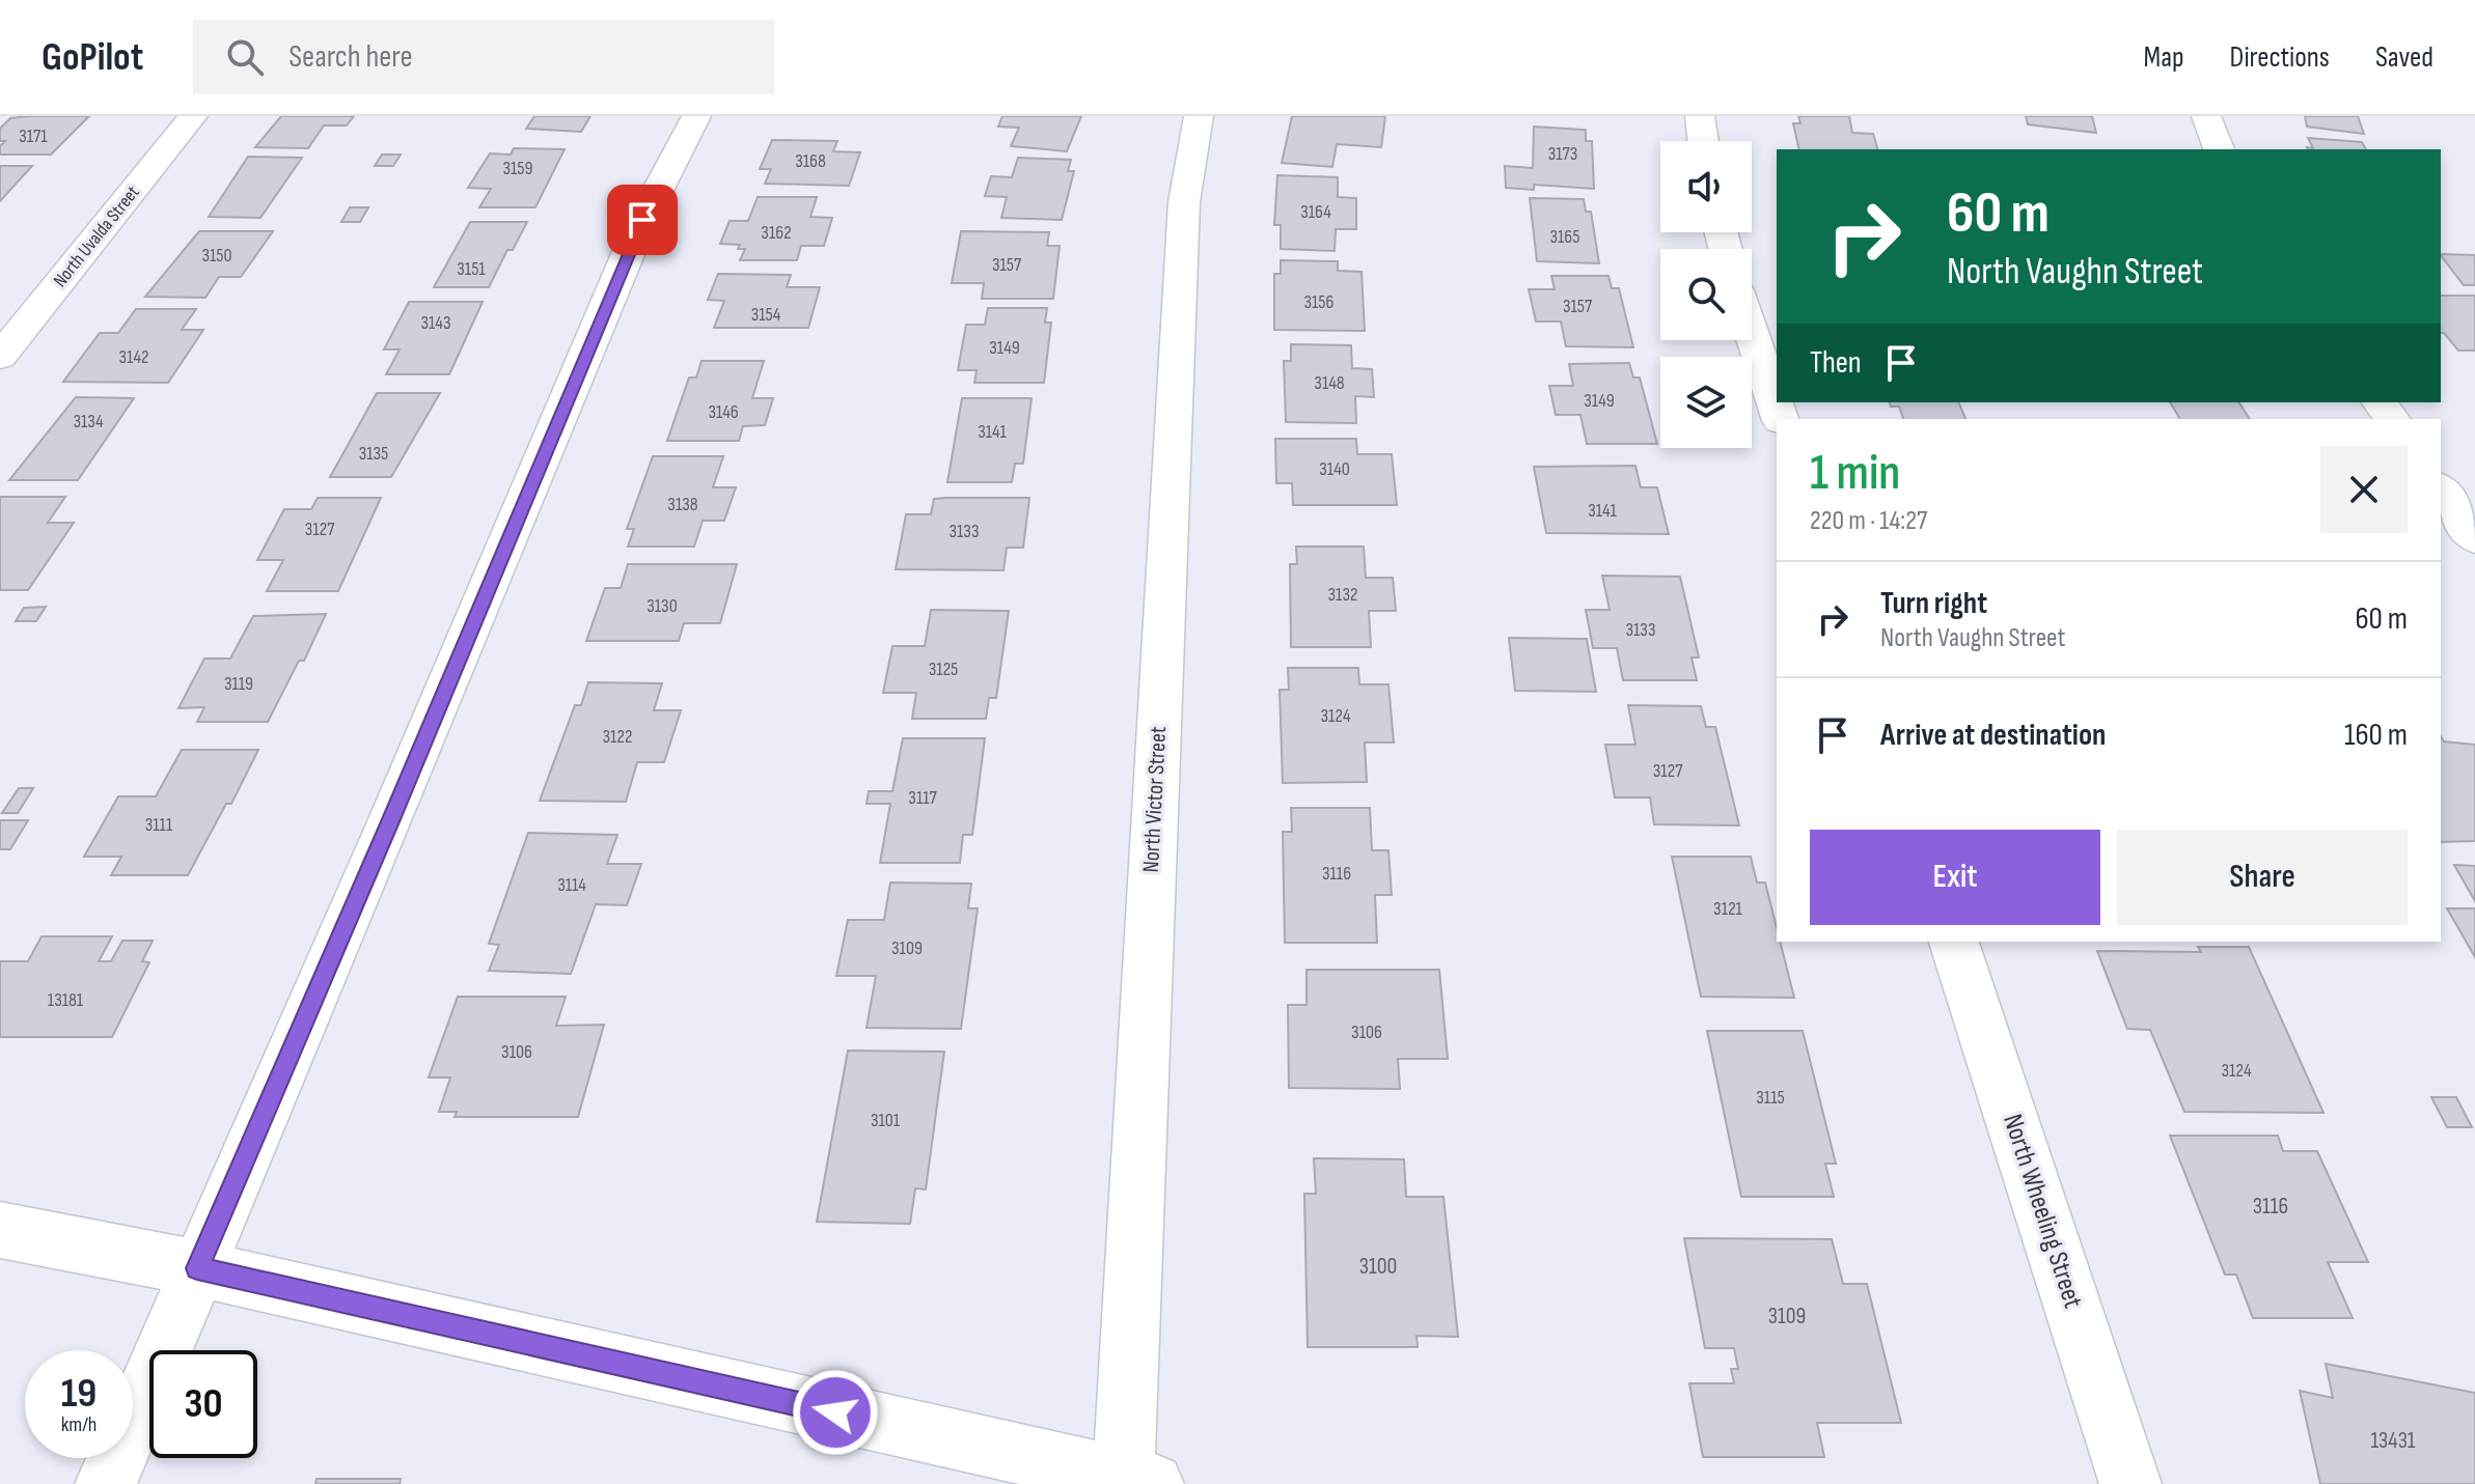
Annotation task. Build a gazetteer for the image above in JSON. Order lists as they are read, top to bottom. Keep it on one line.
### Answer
{"streets":{"street":["North Uvalda Street","North Victor Street","North Wheeling Street"]},"house_numbers":["3171","3173","3168","3159","3164","3162","3165","3150","3157","3151","3156","3157","3154","3143","3149","3142","3148","3149","3146","3134","3141","3135","3140","3138","3141","3127","3133","3132","3130","3133","3125","3119","3124","3122","3127","3117","3111","3116","3114","3121","3109","13181","3106","3106","3124","3115","3101","3116","3100","3109","13431"],"page":{"header":"GoPilot","search":"Search here","nav":["Map","Directions","Saved"],"turn":["60 m","North Vaughn Street"],"then":"Then","heading":["1 min","220 m · 14:27"],"list":[{"name":"Turn right","note":"North Vaughn Street","value":"60 m"},{"name":"Arrive at destination","value":"160 m"}],"buttons":["Exit","Share"],"speed":"19 km/h","limit":"30"}}
